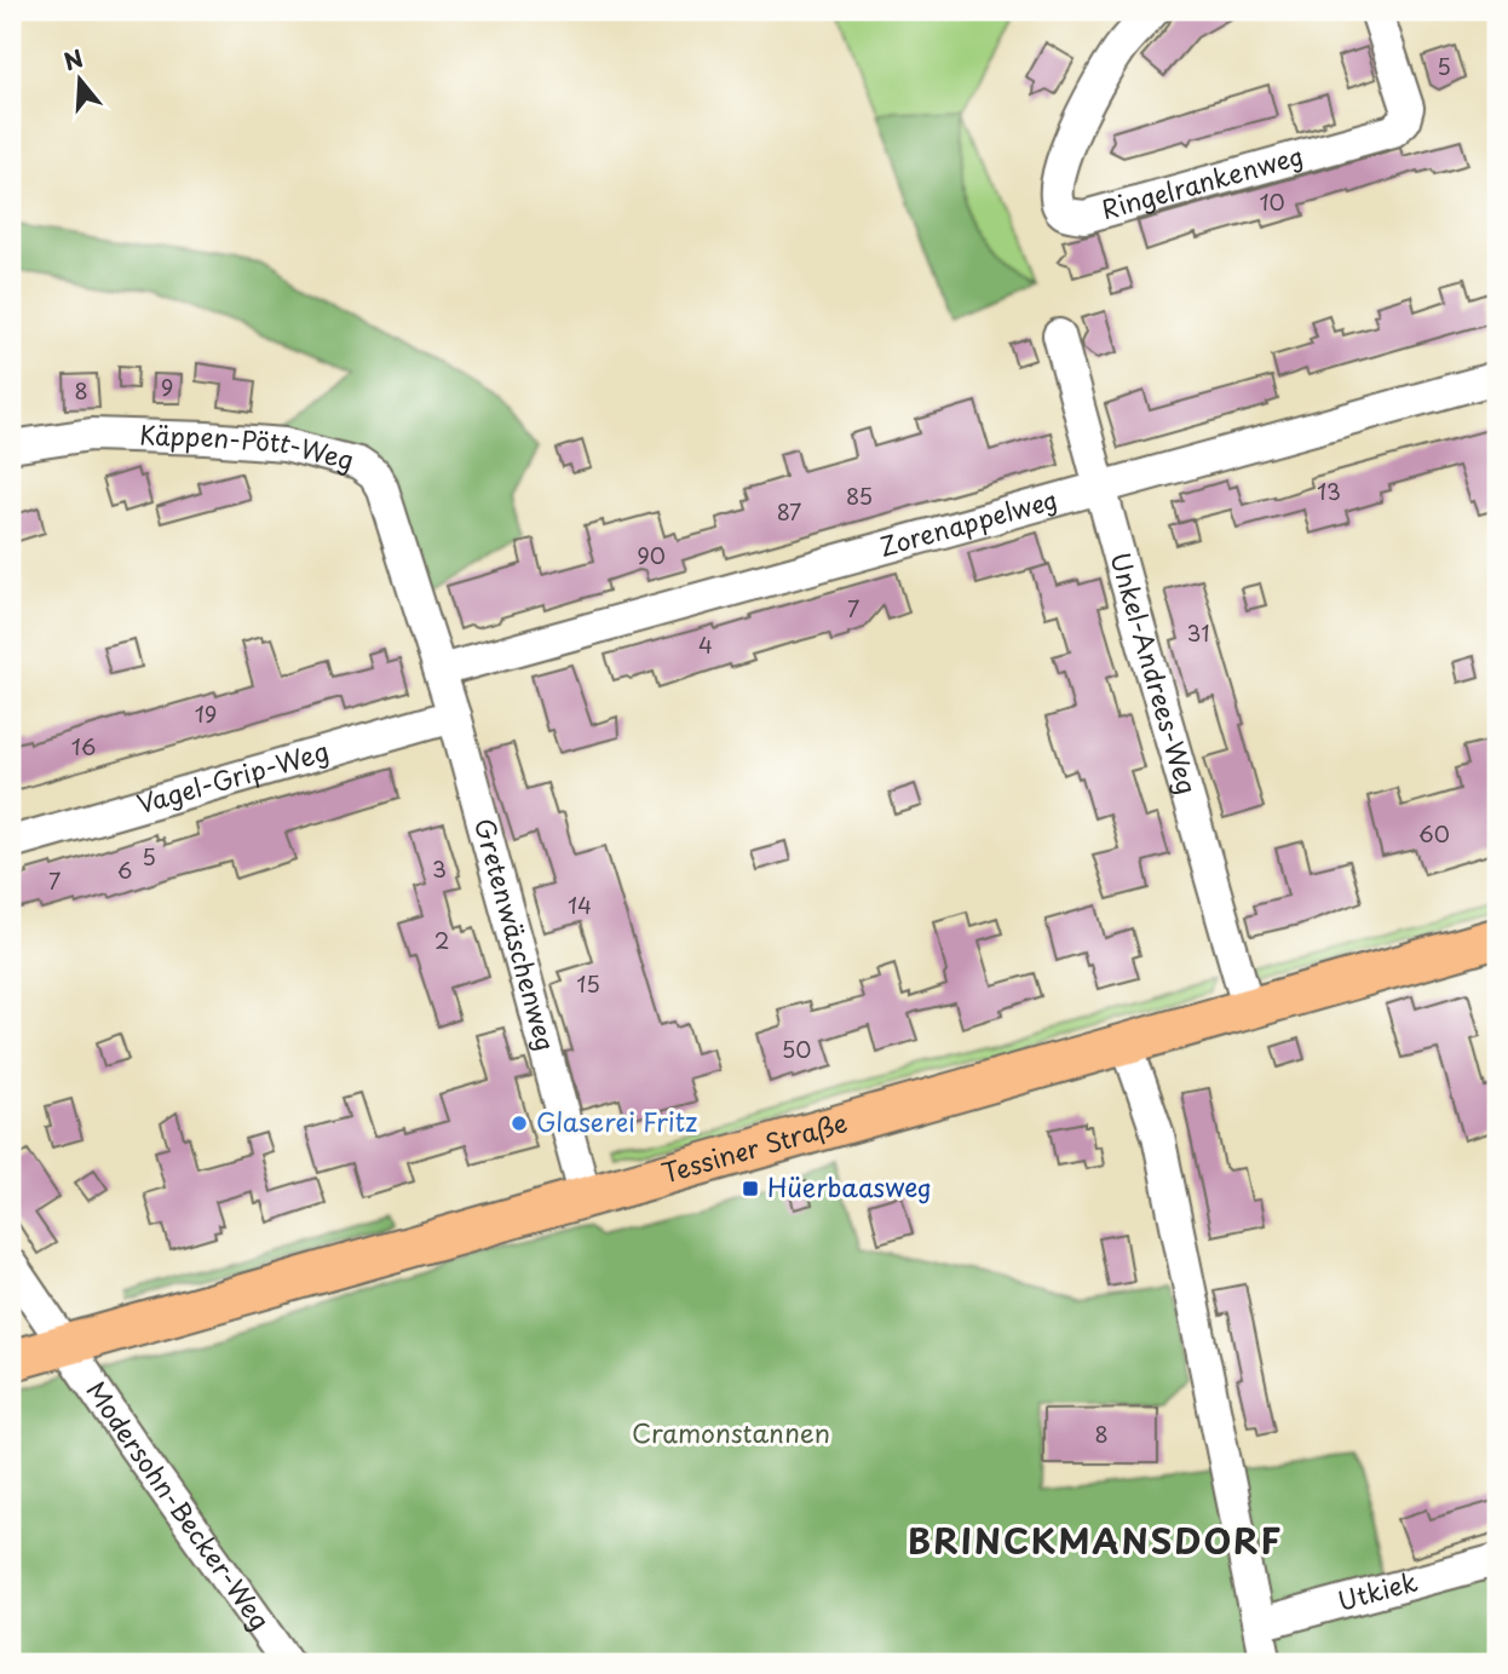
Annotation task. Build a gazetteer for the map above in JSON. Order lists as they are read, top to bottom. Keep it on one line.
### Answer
{"streets":{"main road":["Tessiner Straße"],"street":["Ringelrankenweg","Käppen-Pött-Weg","Zorenappelweg","Unkel-Andrees-Weg","Vagel-Grip-Weg","Gretenwäschenweg","Modersohn-Becker-Weg","Utkiek"]},"crossings":[["Käppen-Pött-Weg","Zorenappelweg"],["Käppen-Pött-Weg","Gretenwäschenweg"],["Zorenappelweg","Unkel-Andrees-Weg"],["Zorenappelweg","Gretenwäschenweg"],["Unkel-Andrees-Weg","Tessiner Straße"],["Vagel-Grip-Weg","Gretenwäschenweg"],["Gretenwäschenweg","Tessiner Straße"],["Tessiner Straße","Modersohn-Becker-Weg"]],"districts":["BRINCKMANSDORF"],"parks":["Cramonstannen"],"places":{"other":["Glaserei Fritz"],"transit":["Hüerbaasweg"]},"house_numbers":["5","10","9","8","13","85","87","90","7","31","4","19","16","60","5","3","6","7","14","2","15","50","8"],"north":"top"}
